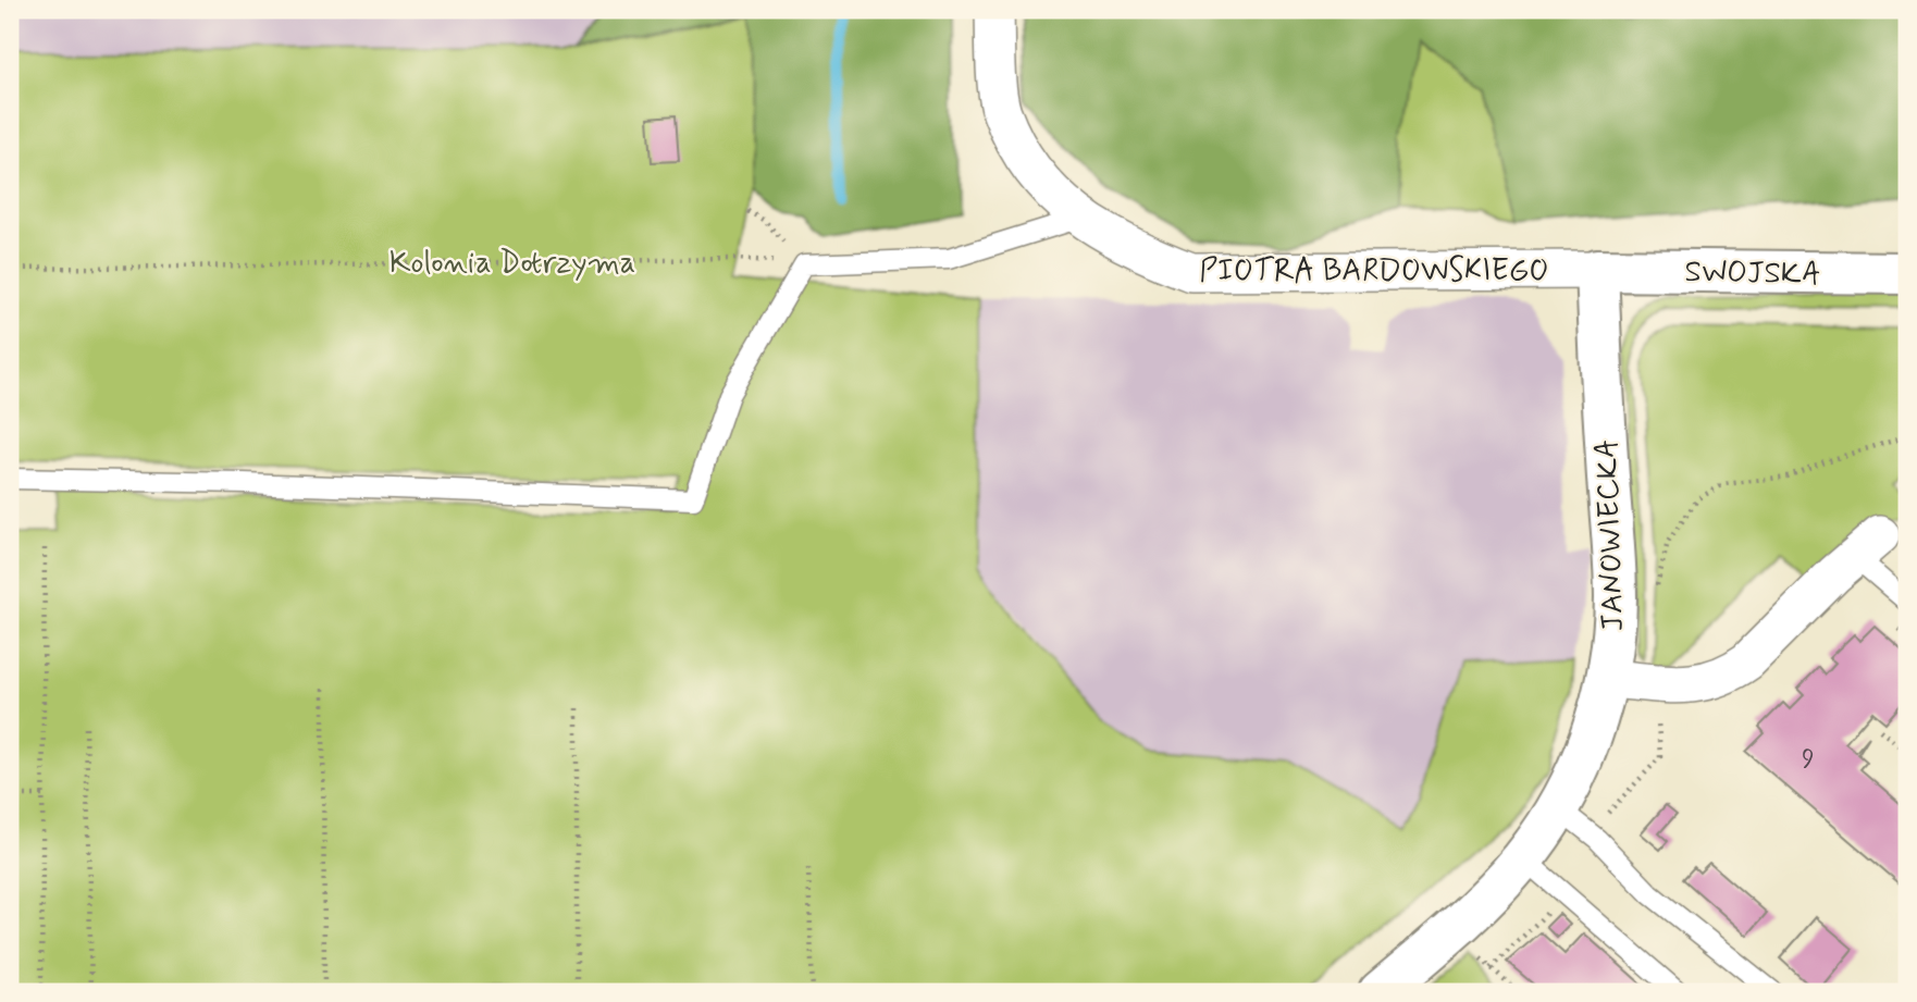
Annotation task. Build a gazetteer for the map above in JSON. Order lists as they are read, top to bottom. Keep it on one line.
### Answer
{"streets":{"street":["PIOTRA BARDOWSKIEGO","SWOJSKA","JANOWIECKA"]},"crossings":[["PIOTRA BARDOWSKIEGO","SWOJSKA"],["PIOTRA BARDOWSKIEGO","JANOWIECKA"],["SWOJSKA","JANOWIECKA"]],"parks":["Kolonia Dotrzyma"],"house_numbers":["9"]}
